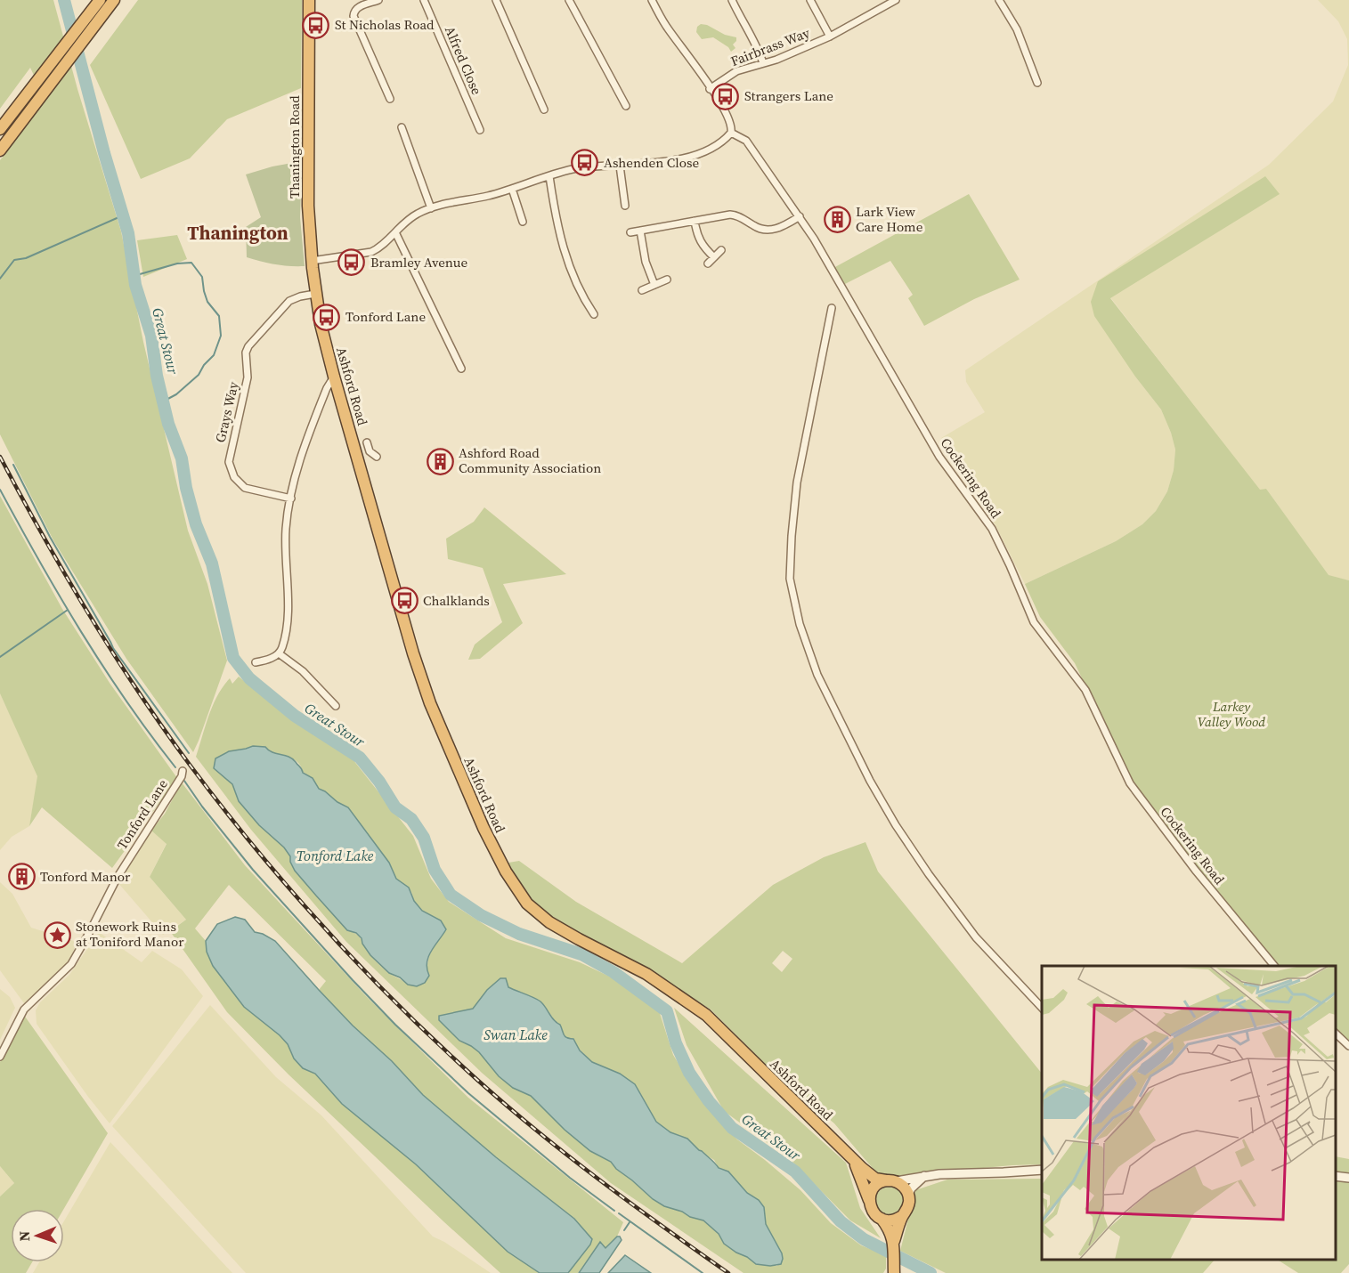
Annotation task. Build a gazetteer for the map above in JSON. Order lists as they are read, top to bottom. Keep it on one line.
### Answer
{"streets":{"highway":["Thanington Road","Ashford Road"],"street":["Fairbrass Way","Alfred Close","Grays Way","Cockering Road","Tonford Lane"]},"crossings":[["Thanington Road","Ashford Road"],["Thanington Road","Grays Way"],["Ashford Road","Grays Way"]],"districts":["Thanington"],"water":["Great Stour","Tonford Lake","Swan Lake"],"parks":["Larkey Valley Wood"],"places":{"bus stop":["St Nicholas Road","Strangers Lane","Ashenden Close","Bramley Avenue","Tonford Lane","Chalklands"],"building":["Lark View Care Home","Ashford Road Community Association","Tonford Manor"],"place":["Stonework Ruins at Toniford Manor"]},"north":"left"}
